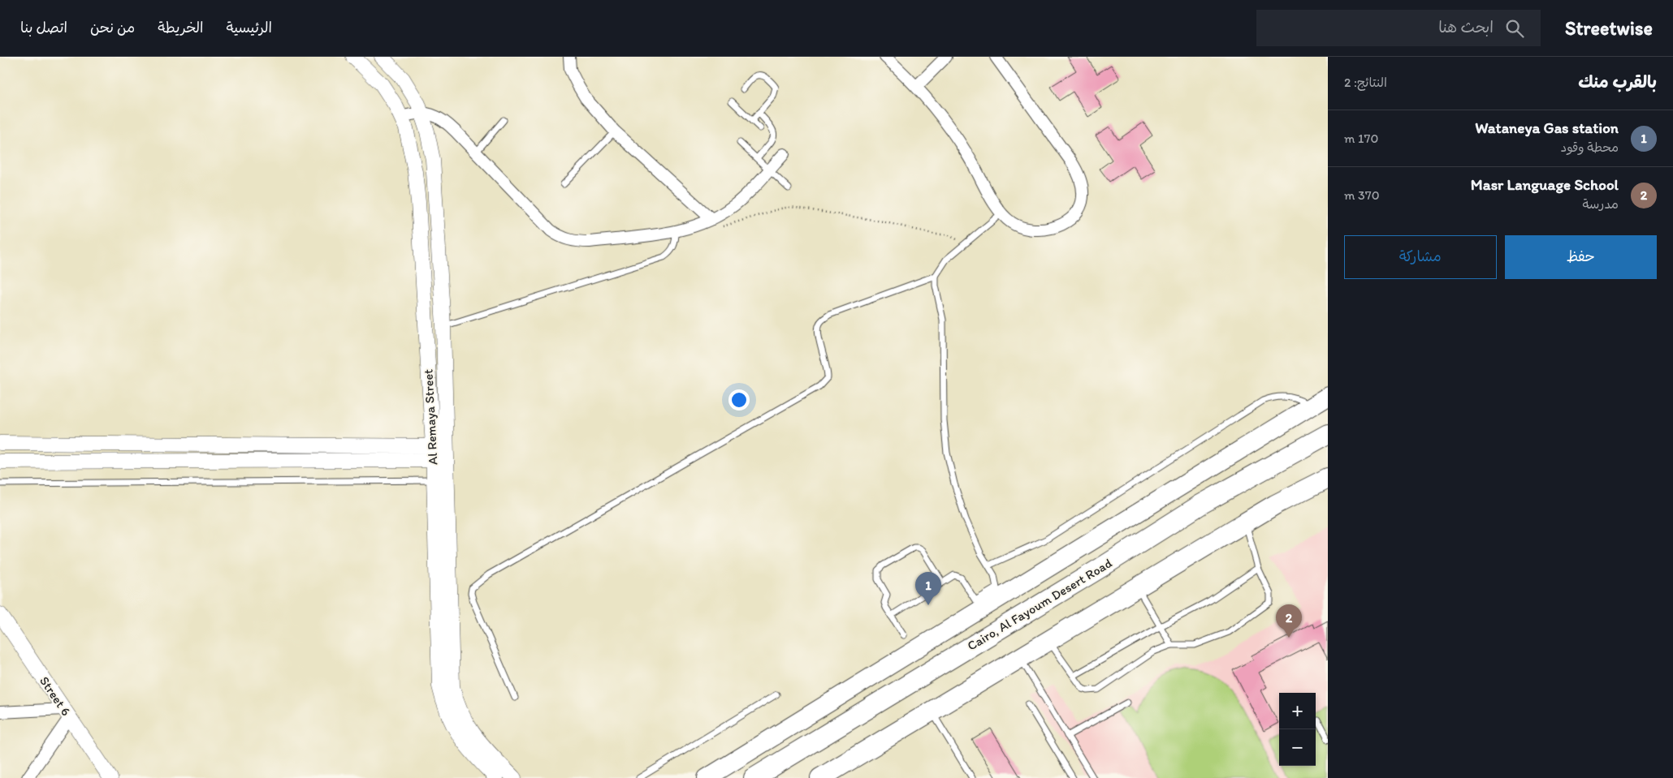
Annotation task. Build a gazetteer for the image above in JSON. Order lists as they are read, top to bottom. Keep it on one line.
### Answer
{"streets":{"highway":["Cairo, Al Fayoum Desert Road"],"street":["Al Remaya Street","Street 6"]},"page":{"header":"Streetwise","search":"ابحث هنا","nav":["الرئيسية","الخريطة","من نحن","اتصل بنا"],"heading":["بالقرب منك","النتائج: 2"],"list":[{"mark":"1","name":"Wataneya Gas station","note":"محطة وقود","value":"170 m"},{"mark":"2","name":"Masr Language School","note":"مدرسة","value":"370 m"}],"buttons":["حفظ","مشاركة"],"pins":["1","2"],"map_buttons":["+","−"]}}
